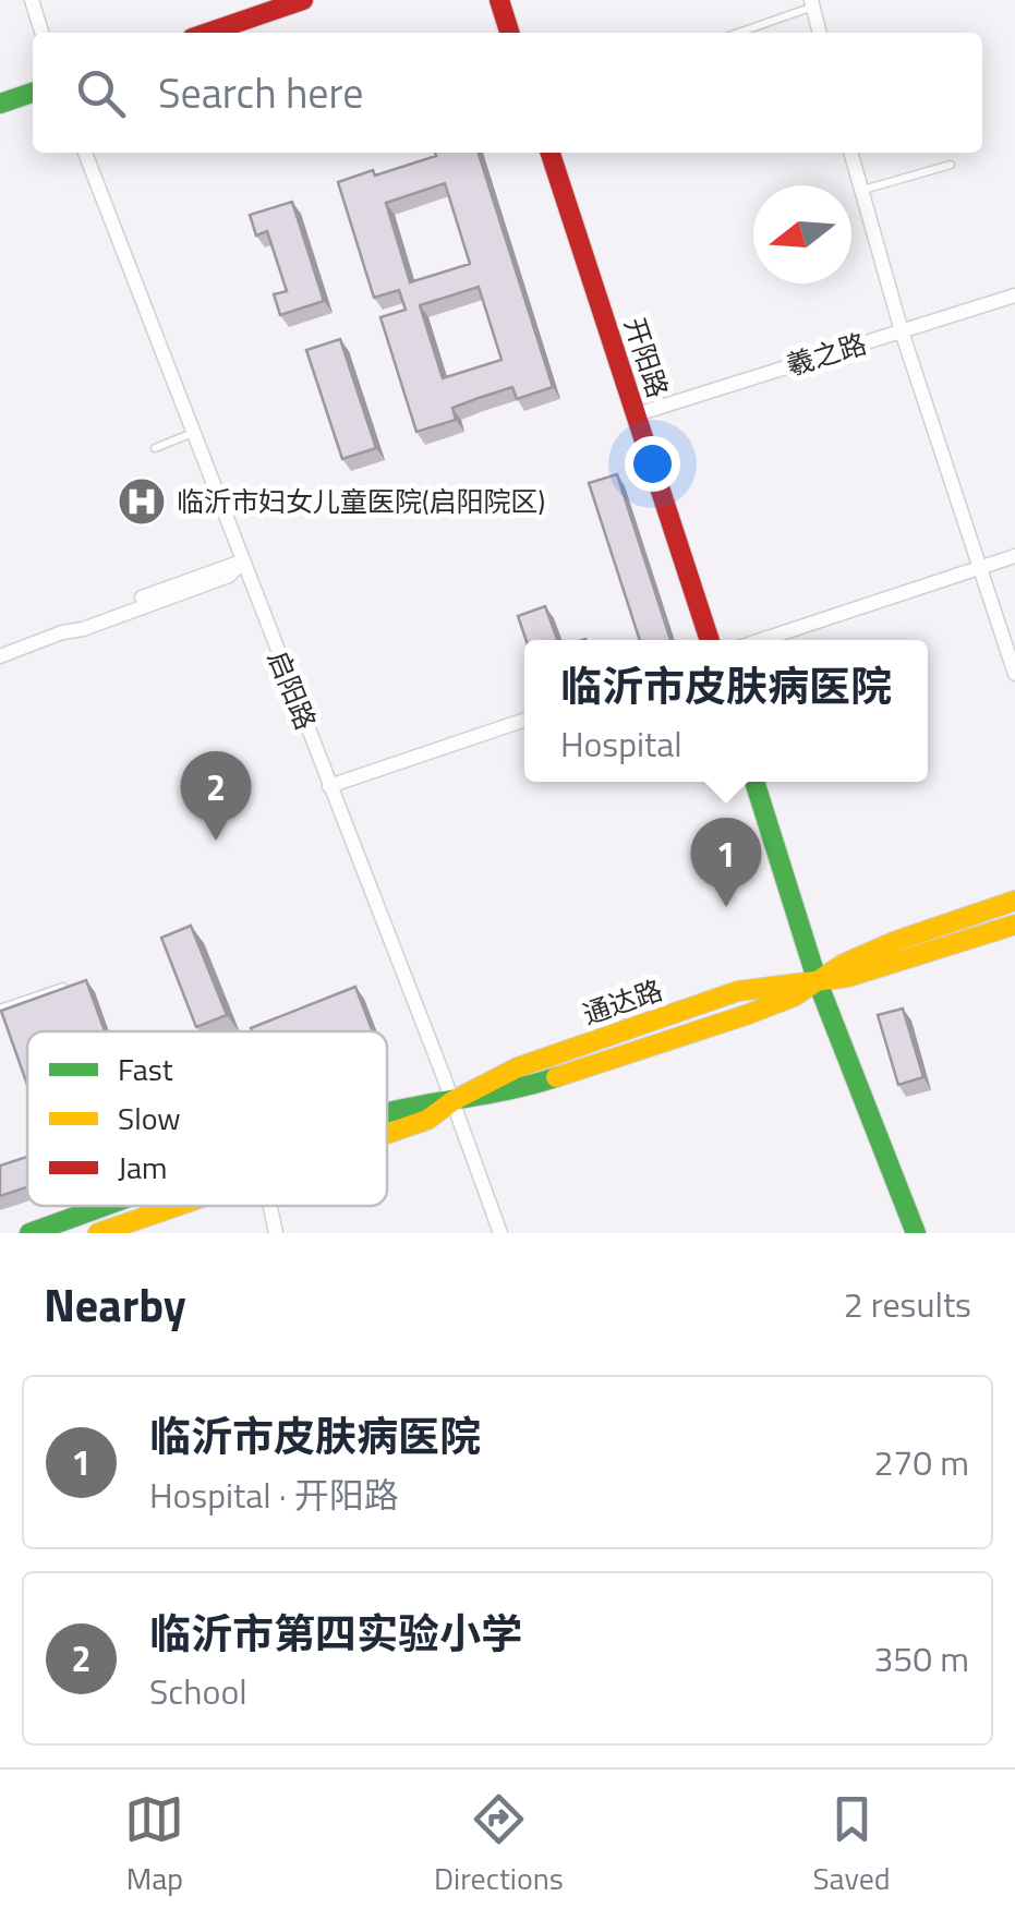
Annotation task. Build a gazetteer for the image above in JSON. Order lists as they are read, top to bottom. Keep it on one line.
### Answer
{"streets":{"main road":["开阳路","通达路"],"street":["羲之路","启阳路"]},"crossings":[["羲之路","开阳路"],["启阳路","通达路"]],"places":{"hospital":["临沂市妇女儿童医院(启阳院区)"]},"legend":["Fast","Slow","Jam"],"north":"left","page":{"search":"Search here","popup":["临沂市皮肤病医院","Hospital"],"pins":["2","1"],"heading":["Nearby","2 results"],"list":[{"mark":"1","name":"临沂市皮肤病医院","note":"Hospital · 开阳路","value":"270 m"},{"mark":"2","name":"临沂市第四实验小学","note":"School","value":"350 m"}],"nav":["Map","Directions","Saved"]}}
